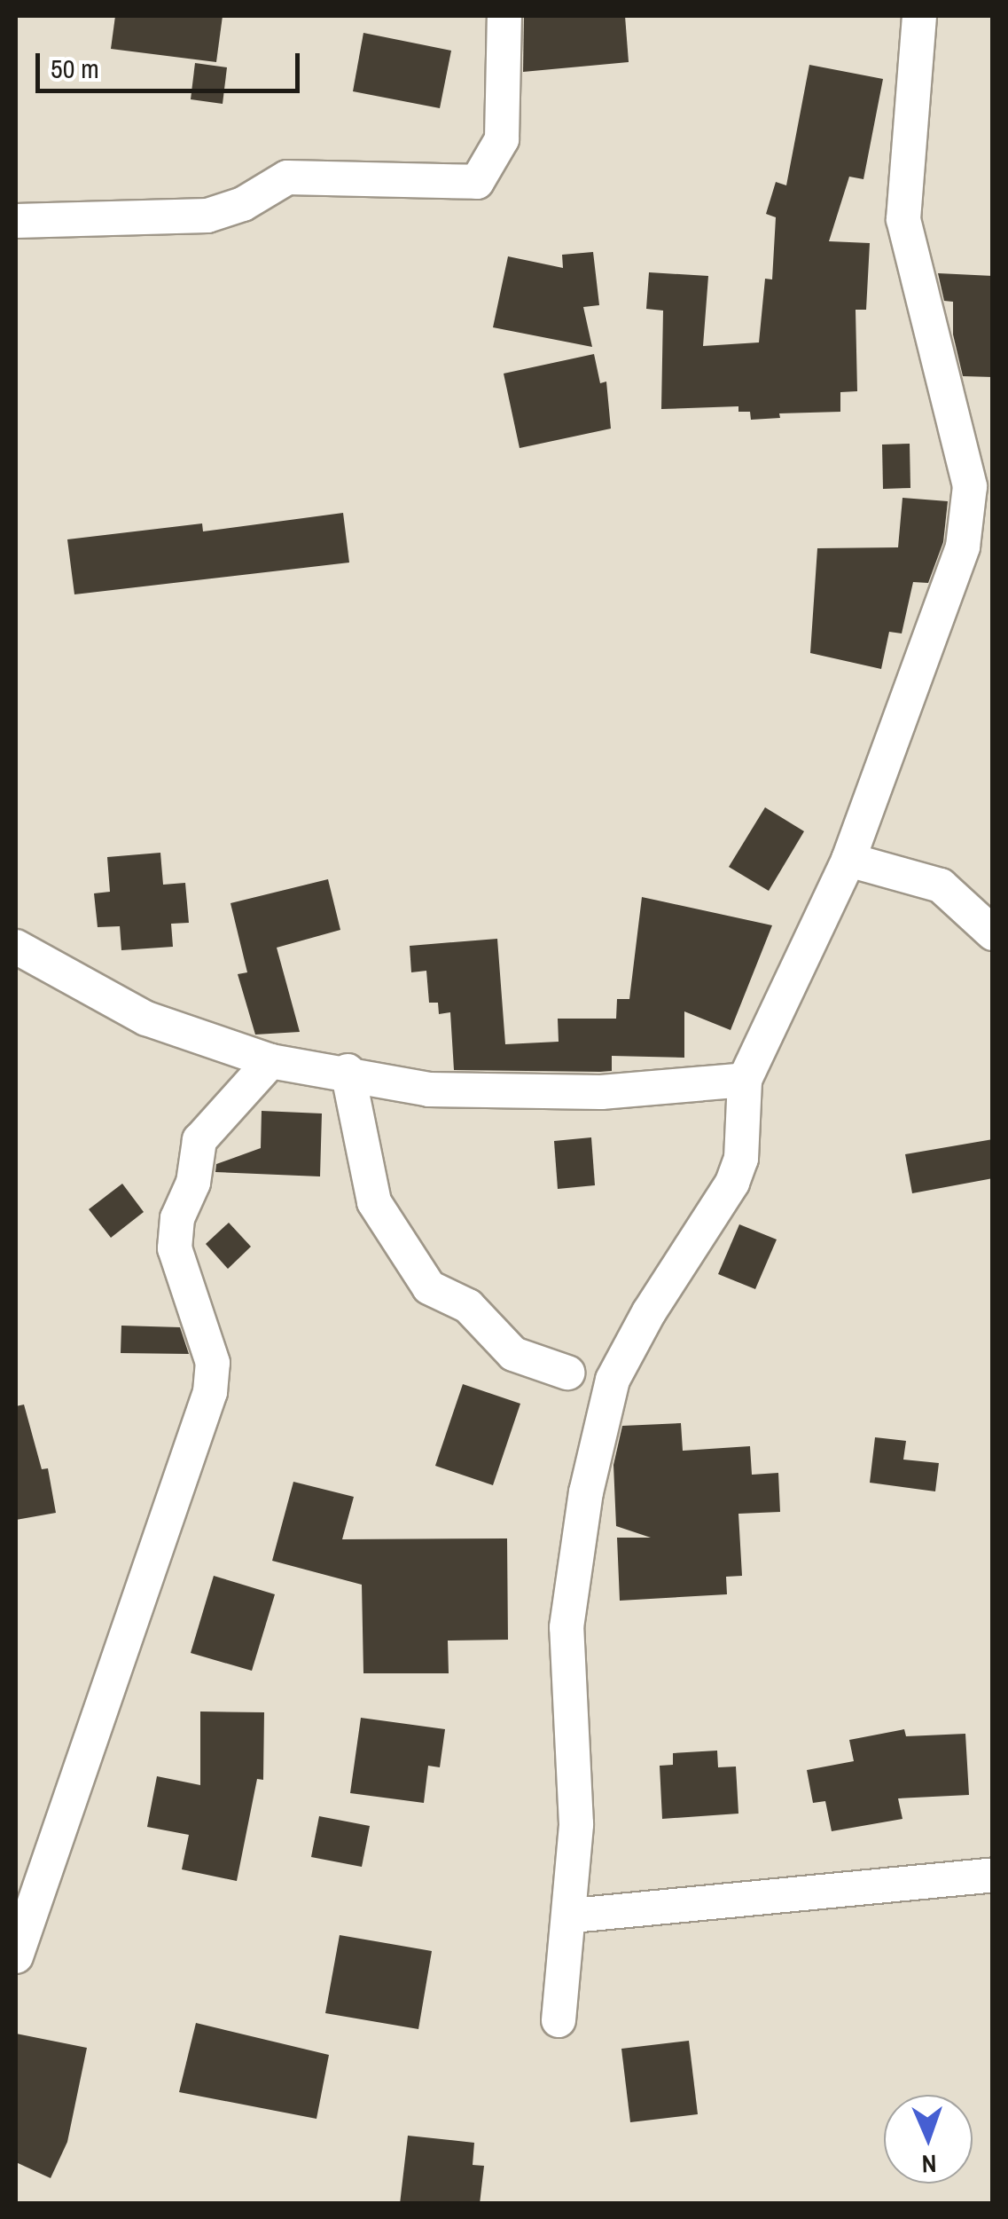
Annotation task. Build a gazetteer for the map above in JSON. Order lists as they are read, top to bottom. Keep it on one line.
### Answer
{"scale_bar":"50 m","north":"bottom"}
